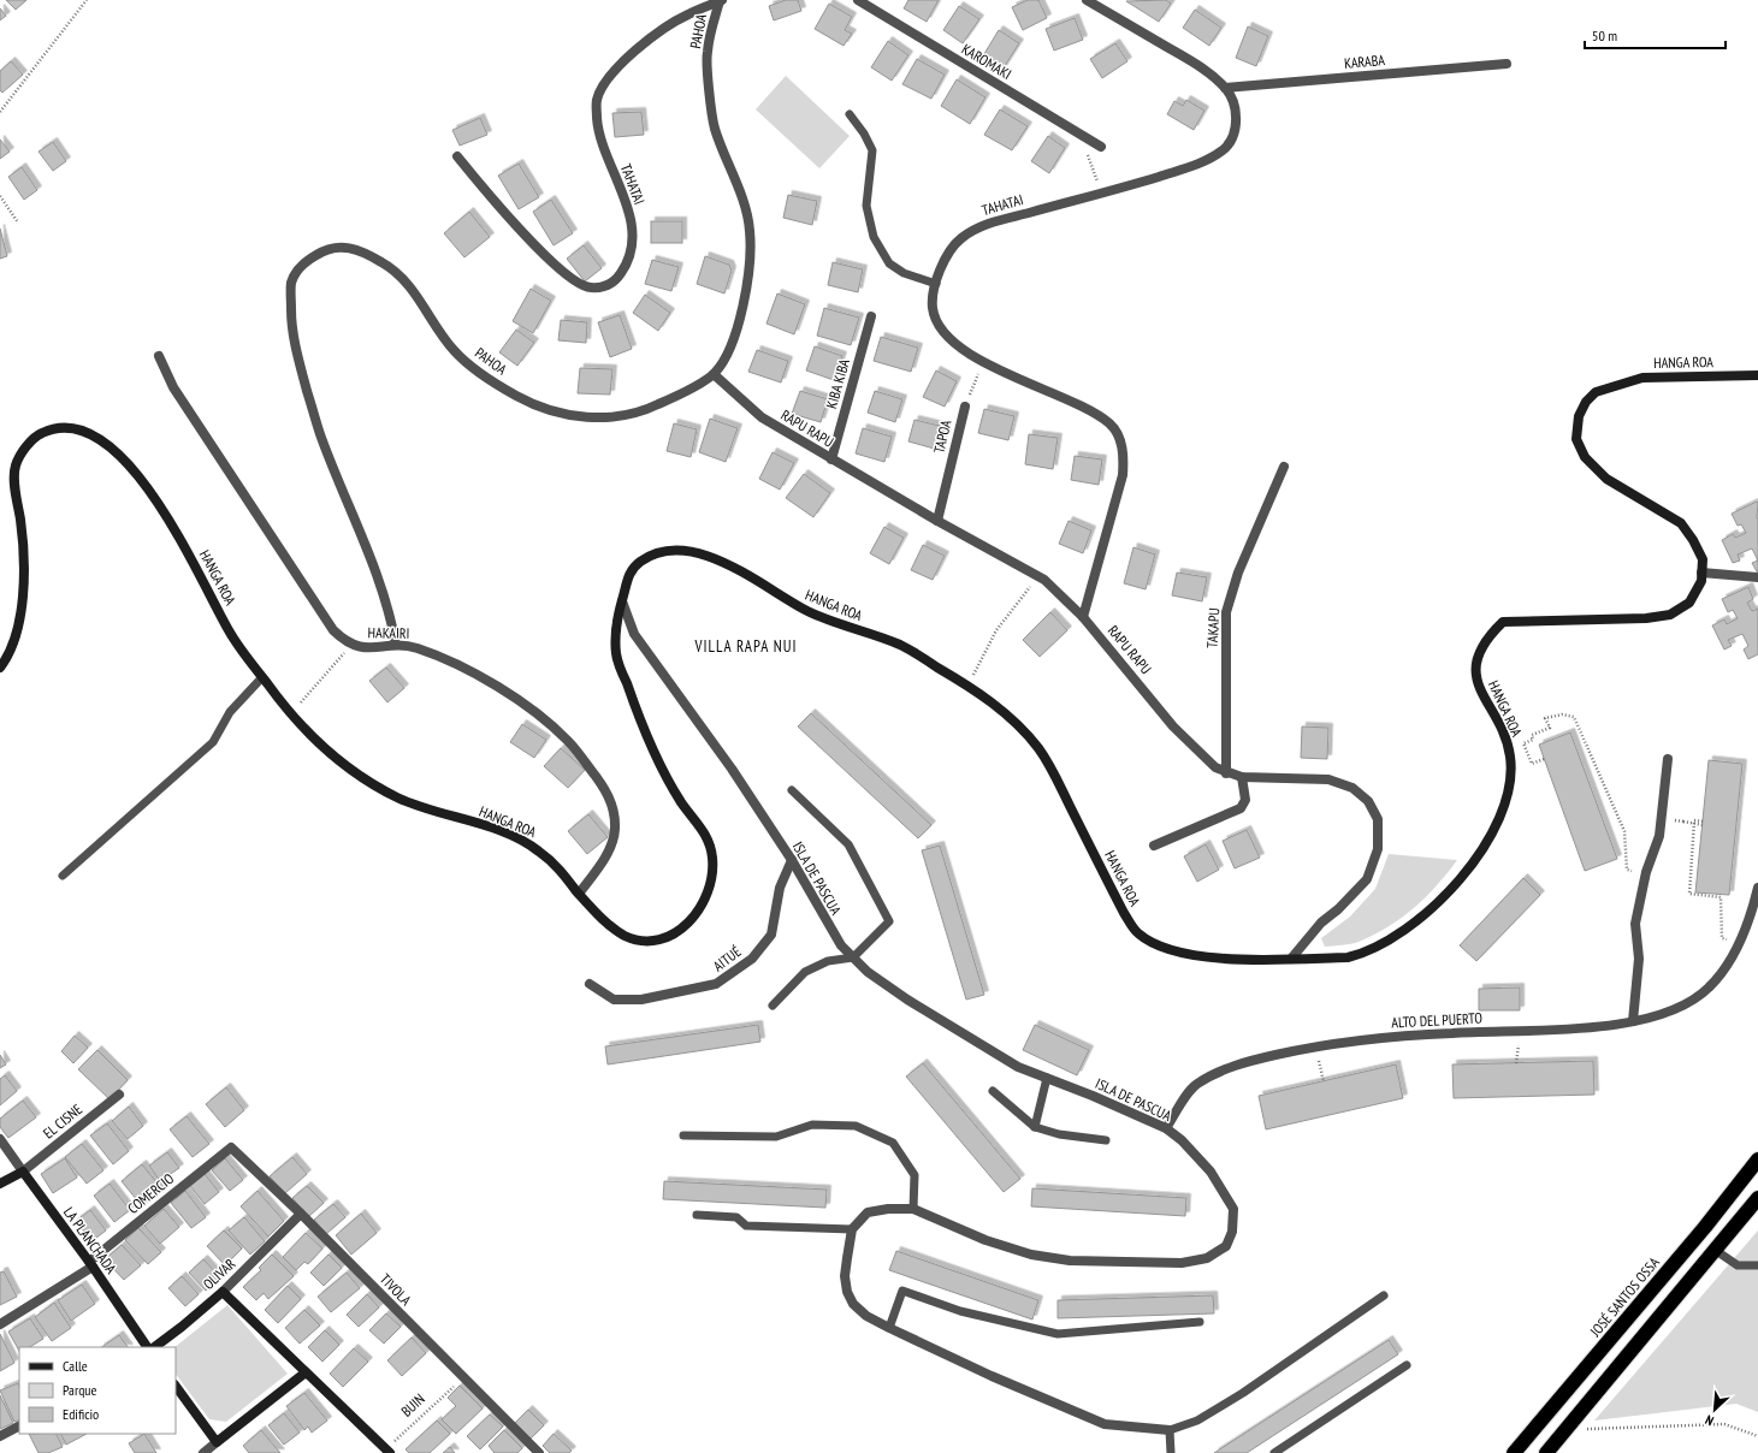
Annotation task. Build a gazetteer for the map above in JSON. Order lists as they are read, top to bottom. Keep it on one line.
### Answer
{"streets":{"highway":["JOSÉ SANTOS OSSA"],"street":["PAHOA","KAROMAKI","KARABA","TAHATAI","HANGA ROA","KIBA KIBA","RAPU RAPU","TAPOA","TAKAPU","HAKAIRI","ISLA DE PASCUA","AITUÉ","ALTO DEL PUERTO","EL CISNE","COMERCIO","LA PLANCHADA","OLIVAR","TIVOLA"],"path":["BUIN"]},"crossings":[["PAHOA","TAHATAI"],["PAHOA","RAPU RAPU"],["PAHOA","HAKAIRI"],["KARABA","TAHATAI"],["TAHATAI","RAPU RAPU"],["TAHATAI","TAPOA"],["HANGA ROA","RAPU RAPU"],["HANGA ROA","HAKAIRI"],["HANGA ROA","ISLA DE PASCUA"],["KIBA KIBA","RAPU RAPU"],["RAPU RAPU","TAPOA"],["RAPU RAPU","TAKAPU"],["ISLA DE PASCUA","AITUÉ"],["ISLA DE PASCUA","ALTO DEL PUERTO"],["EL CISNE","LA PLANCHADA"],["COMERCIO","LA PLANCHADA"],["COMERCIO","TIVOLA"],["OLIVAR","TIVOLA"],["TIVOLA","BUIN"]],"districts":["VILLA RAPA NUI"],"legend":["Calle","Parque","Edificio"],"scale_bar":"50 m","north":"bottom left"}
